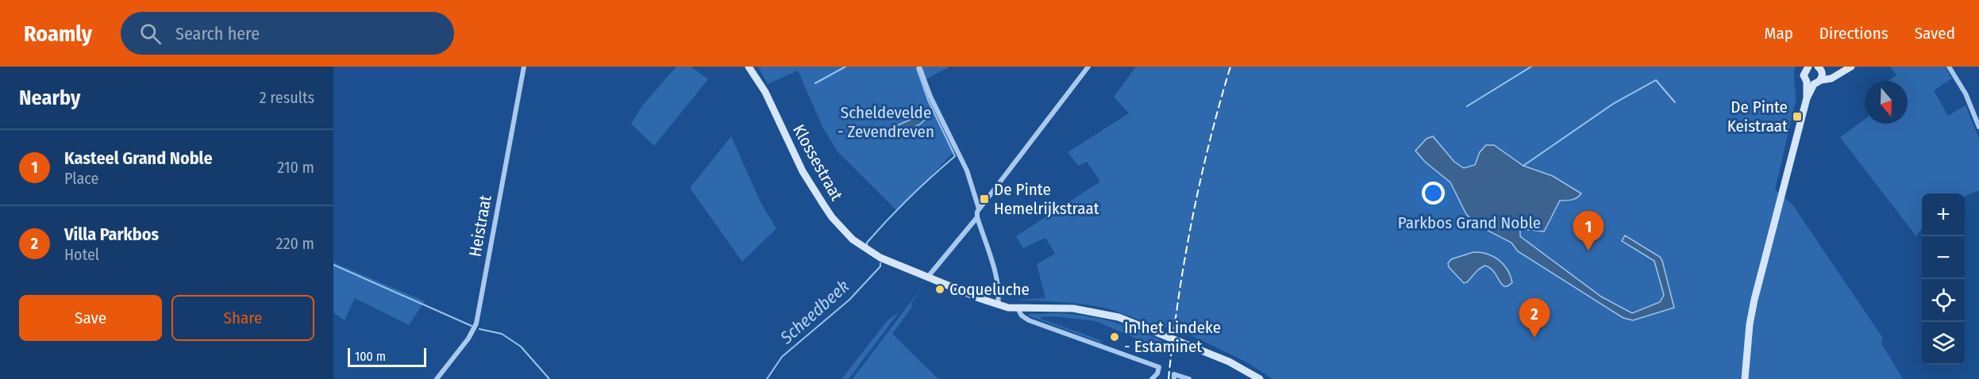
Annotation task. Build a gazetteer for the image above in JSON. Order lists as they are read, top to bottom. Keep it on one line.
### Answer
{"streets":{"street":["Klossestraat","Heistraat"]},"water":["Scheedbeek"],"parks":["Scheldevelde - Zevendreven","Parkbos Grand Noble"],"places":{"transit":["De Pinte Keistraat","De Pinte Hemelrijkstraat"],"other":["Coqueluche","In het Lindeke - Estaminet"]},"scale_bar":"100 m","north":"bottom","page":{"header":"Roamly","search":"Search here","nav":["Map","Directions","Saved"],"heading":["Nearby","2 results"],"list":[{"mark":"1","name":"Kasteel Grand Noble","note":"Place","value":"210 m"},{"mark":"2","name":"Villa Parkbos","note":"Hotel","value":"220 m"}],"map_buttons":["+","−"],"pins":["1","2"],"buttons":["Save","Share"],"scale":"100 m"}}
